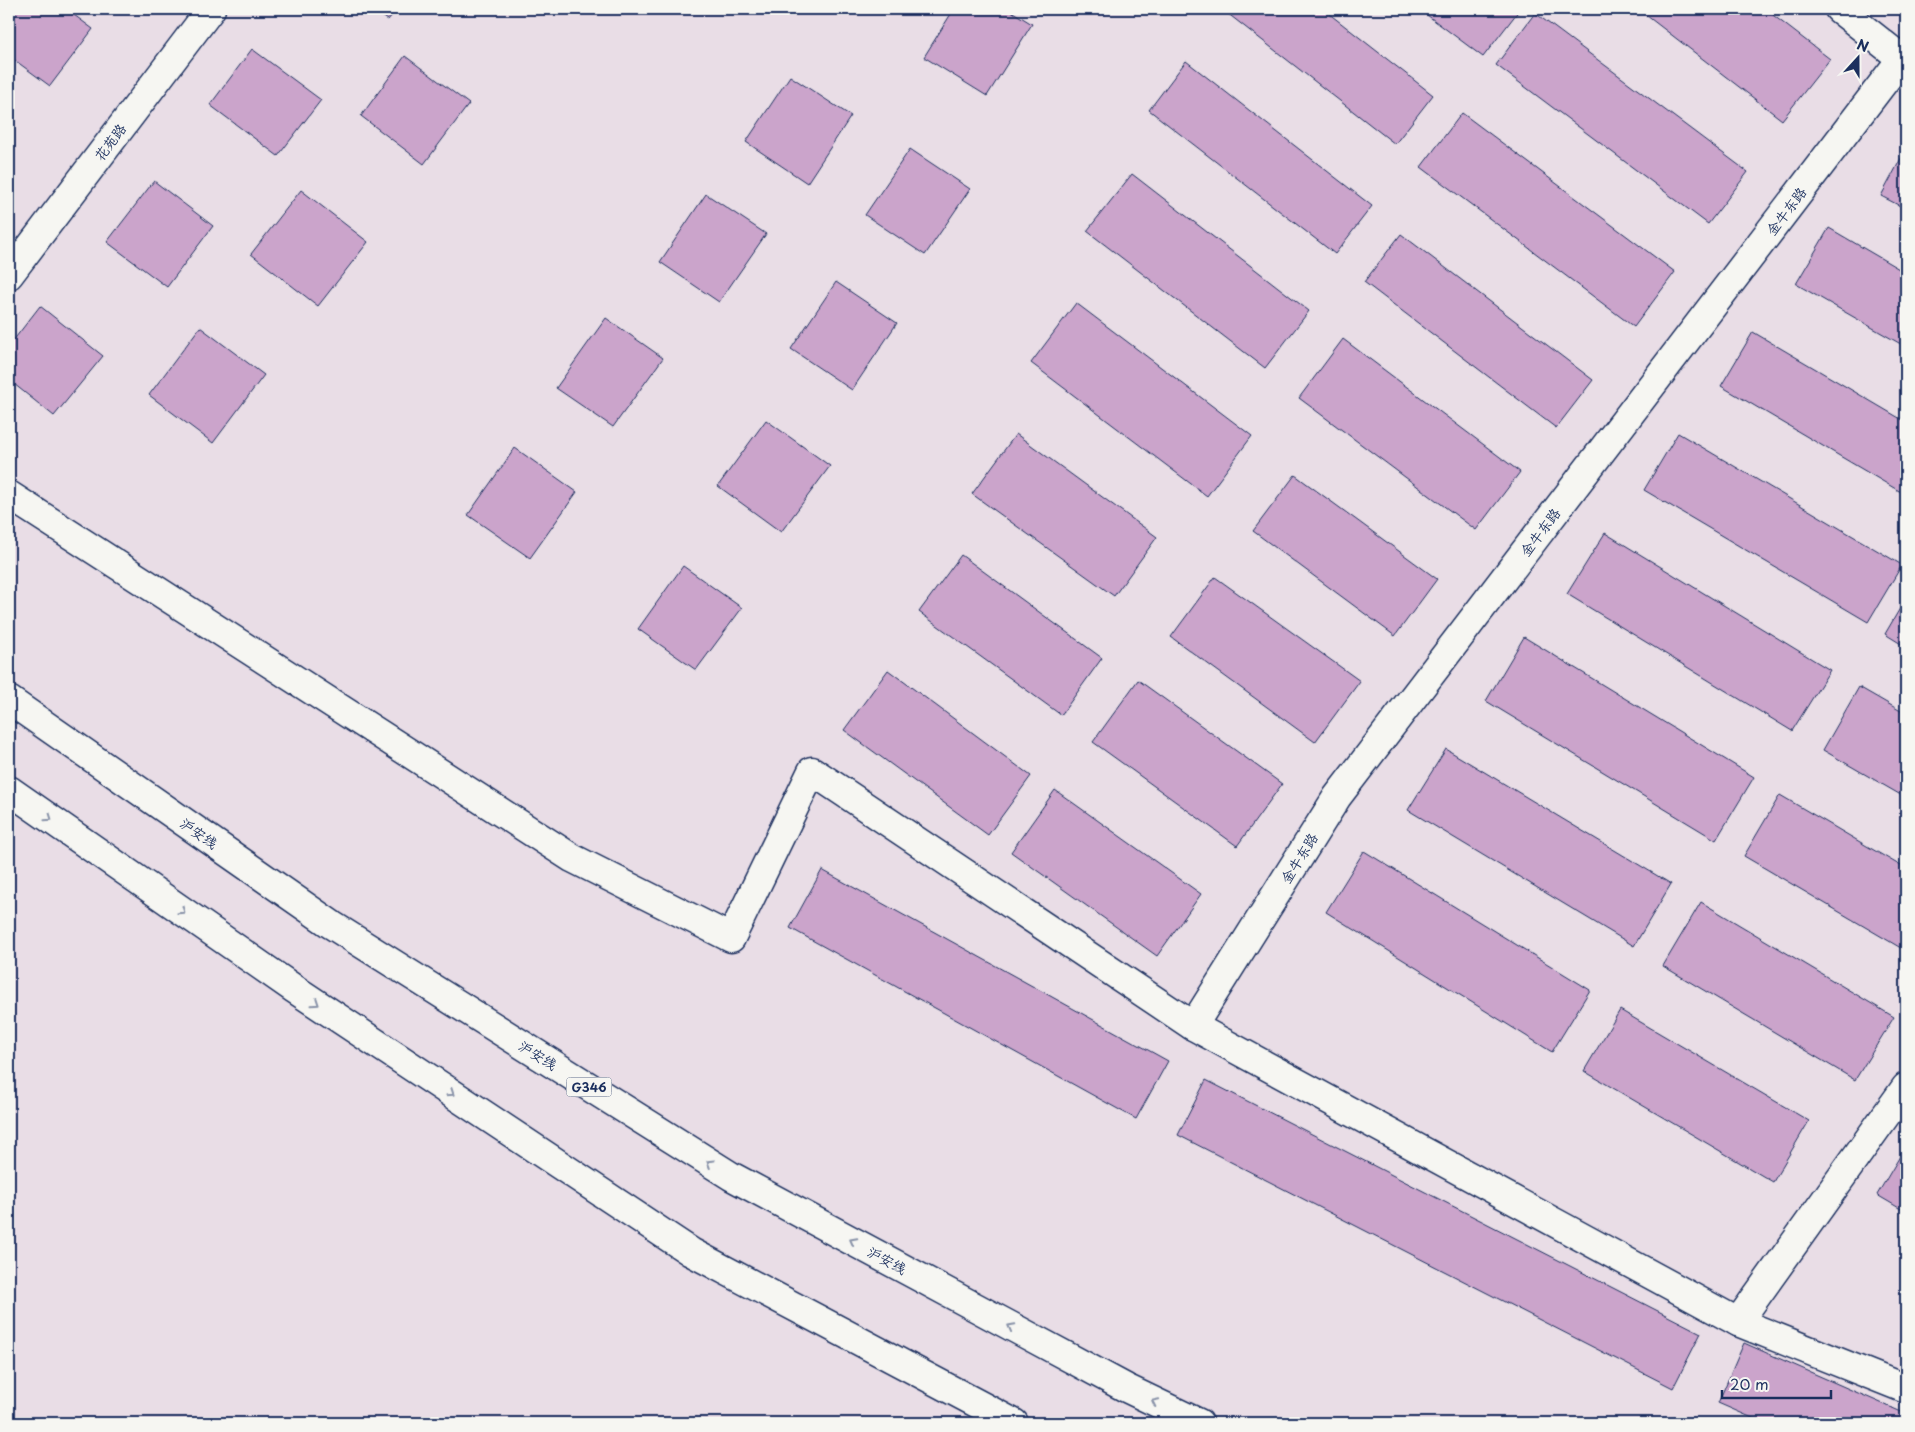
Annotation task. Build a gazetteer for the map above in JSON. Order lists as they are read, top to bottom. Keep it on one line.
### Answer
{"streets":{"main road":["花苑路","金牛东路","沪安线","G346"]},"scale_bar":"20 m","north":"top"}
